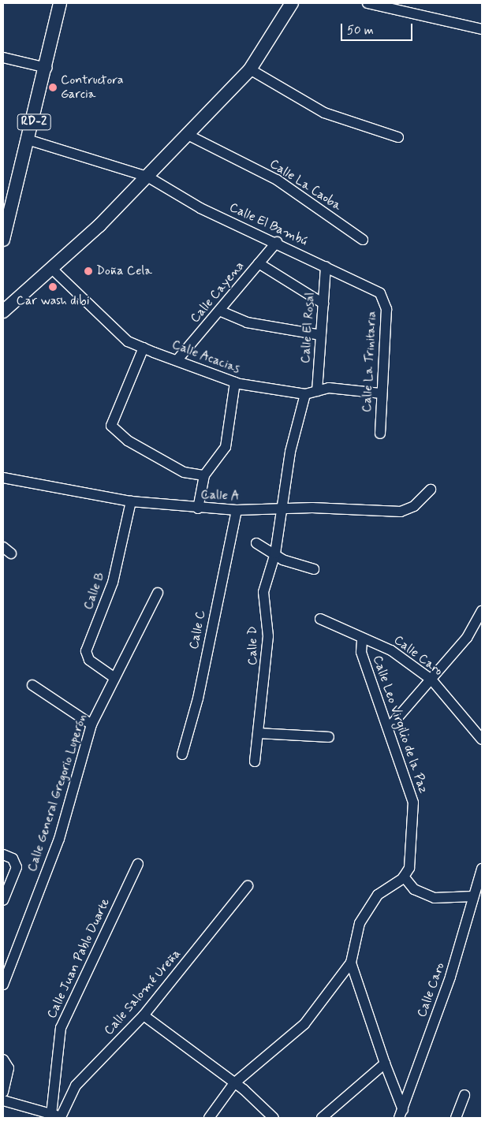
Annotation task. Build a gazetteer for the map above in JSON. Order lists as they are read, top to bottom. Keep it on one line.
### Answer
{"streets":{"main road":["RD-2"],"street":["Calle La Caoba","Calle El Bambú","Calle Cayena","Calle El Rosal","Calle Acacias","Calle La Trinitaria","Calle A","Calle B","Calle C","Calle D","Calle Caro","Calle Leo Virgilio de la Paz","Calle General Gregorio Luperón","Calle Juan Pablo Duarte","Calle Salomé Ureña"]},"crossings":[["RD-2","Calle El Bambú"],["Calle El Bambú","Calle Cayena"],["Calle El Bambú","Calle El Rosal"],["Calle El Bambú","Calle La Trinitaria"],["Calle Cayena","Calle Acacias"],["Calle El Rosal","Calle Acacias"],["Calle Acacias","Calle La Trinitaria"],["Calle Acacias","Calle D"],["Calle A","Calle B"],["Calle A","Calle C"],["Calle A","Calle D"],["Calle B","Calle General Gregorio Luperón"],["Calle Caro","Calle Leo Virgilio de la Paz"],["Calle Juan Pablo Duarte","Calle Salomé Ureña"]],"places":["Contructora Garcia","Doña Cela","Car wash dibi"],"scale_bar":"50 m"}
